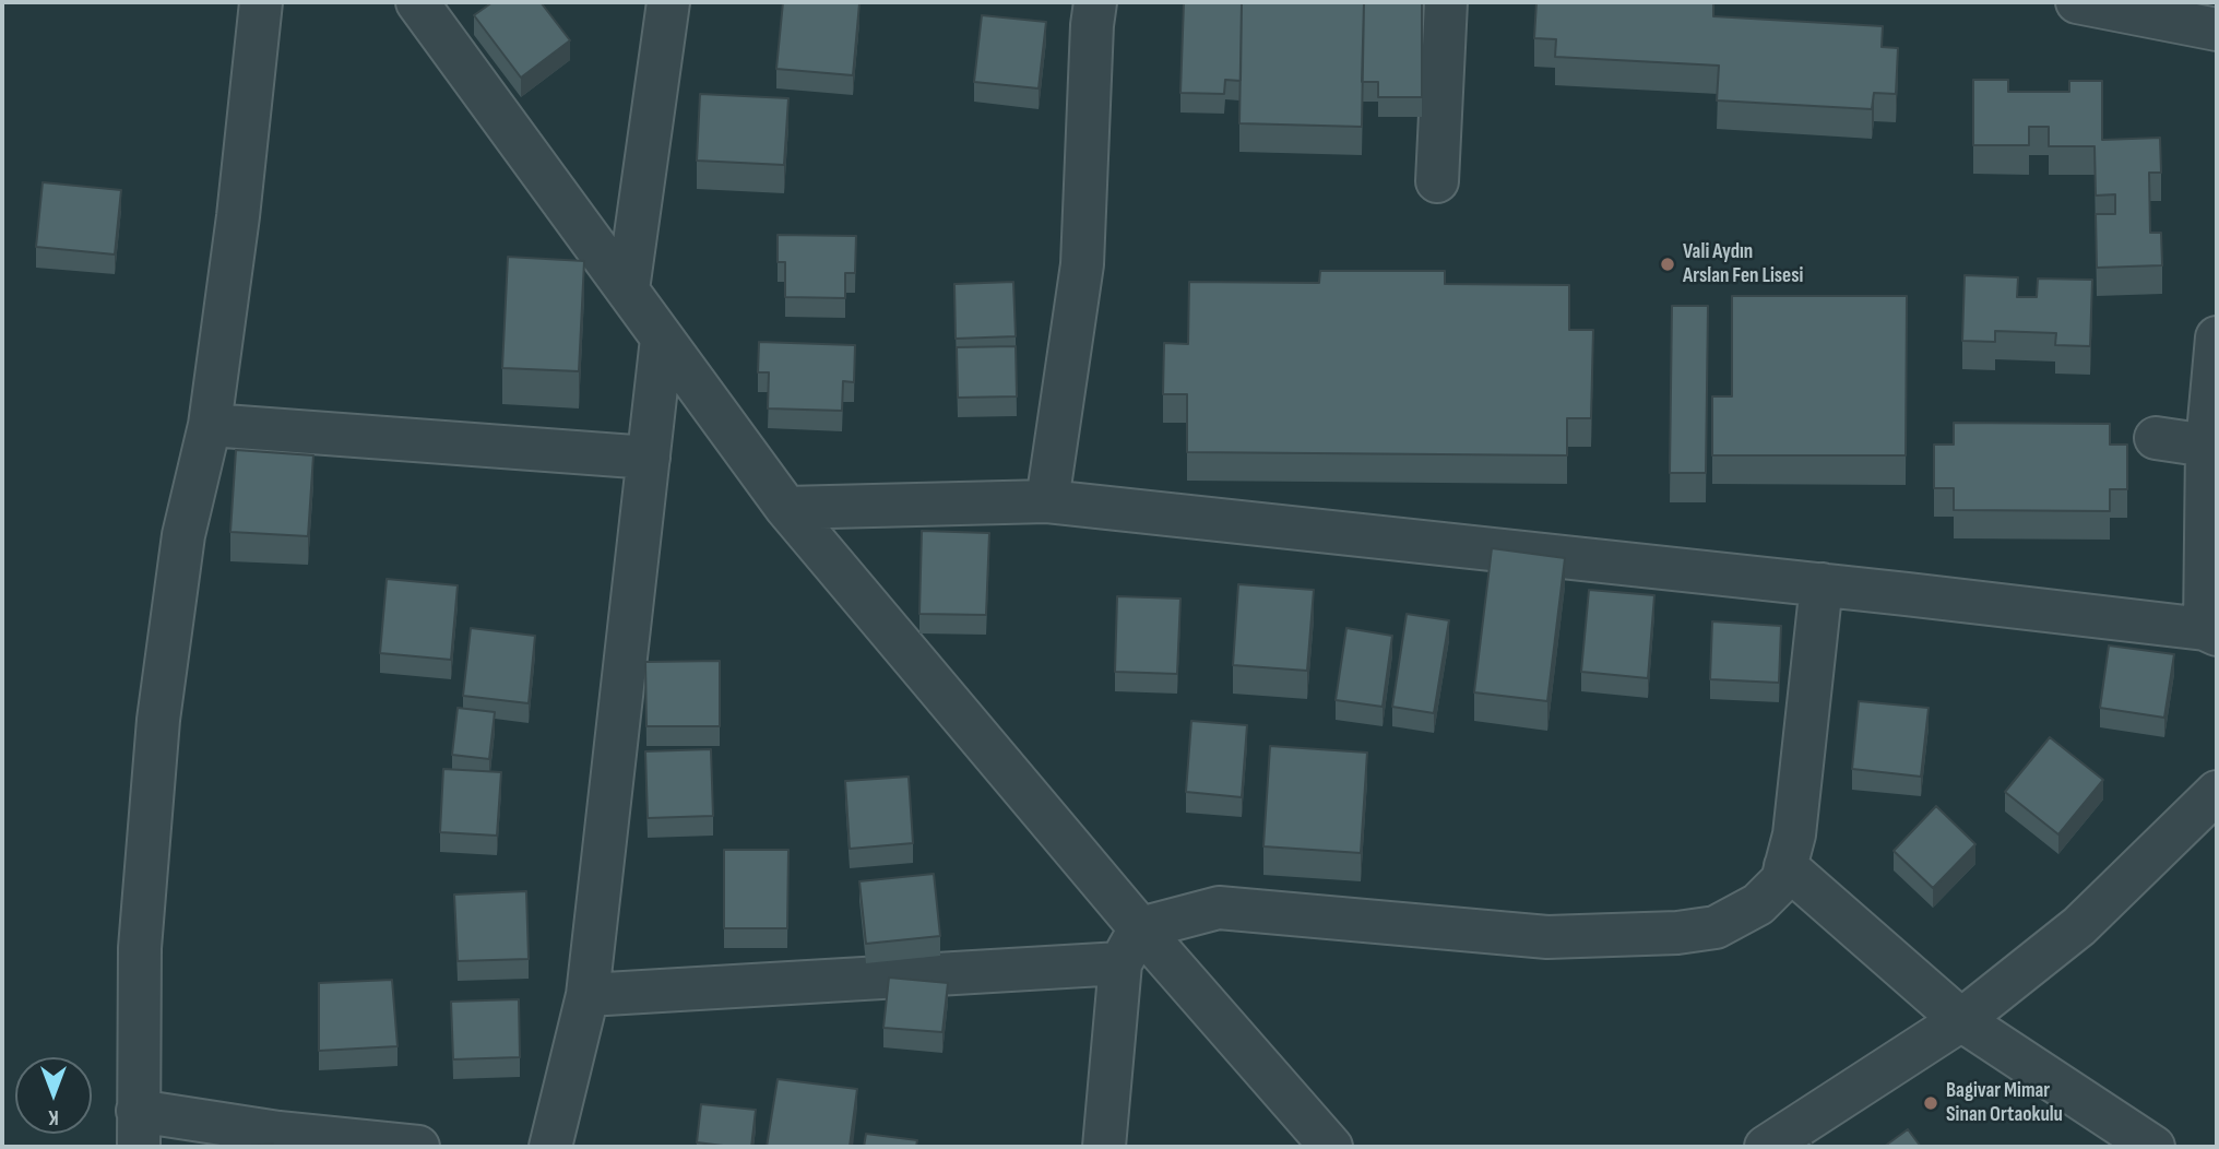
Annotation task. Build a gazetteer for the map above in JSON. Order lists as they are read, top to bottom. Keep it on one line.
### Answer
{"places":["Vali Aydın Arslan Fen Lisesi","Bagivar Mimar Sinan Ortaokulu"],"north":"bottom"}
